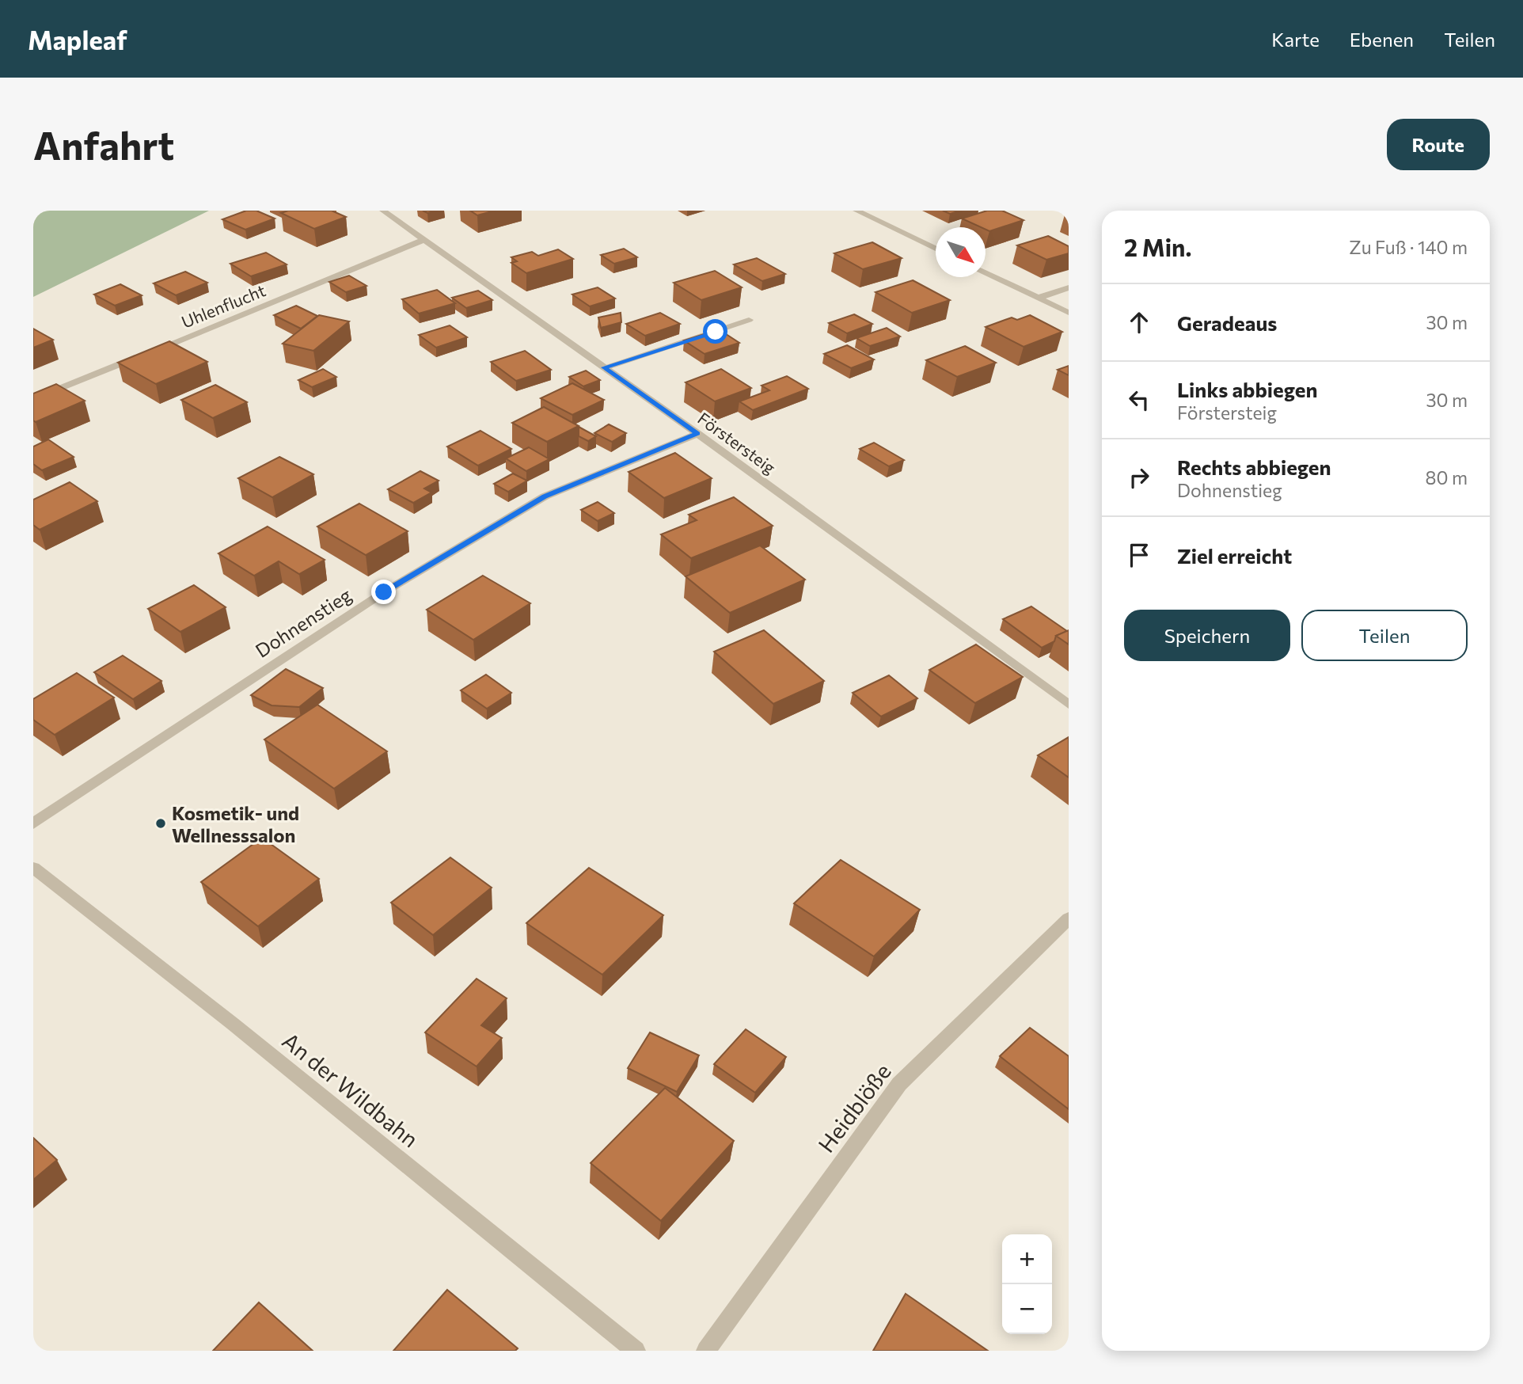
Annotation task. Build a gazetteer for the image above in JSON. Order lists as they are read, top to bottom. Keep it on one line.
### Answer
{"streets":{"street":["Uhlenflucht","Förstersteig","Dohnenstieg","An der Wildbahn","Heidblöße"]},"crossings":[["Uhlenflucht","Förstersteig"],["Förstersteig","Dohnenstieg"]],"places":["Kosmetik- und Wellnesssalon"],"north":"bottom right","page":{"header":"Mapleaf","nav":["Karte","Ebenen","Teilen"],"buttons":["Route",["Speichern","Teilen"]],"title":"Anfahrt","heading":["2 Min.","Zu Fuß · 140 m"],"list":[["Geradeaus","30 m"],["Links abbiegen","Förstersteig","30 m"],["Rechts abbiegen","Dohnenstieg","80 m"],"Ziel erreicht"],"map_buttons":["+","−"]}}
